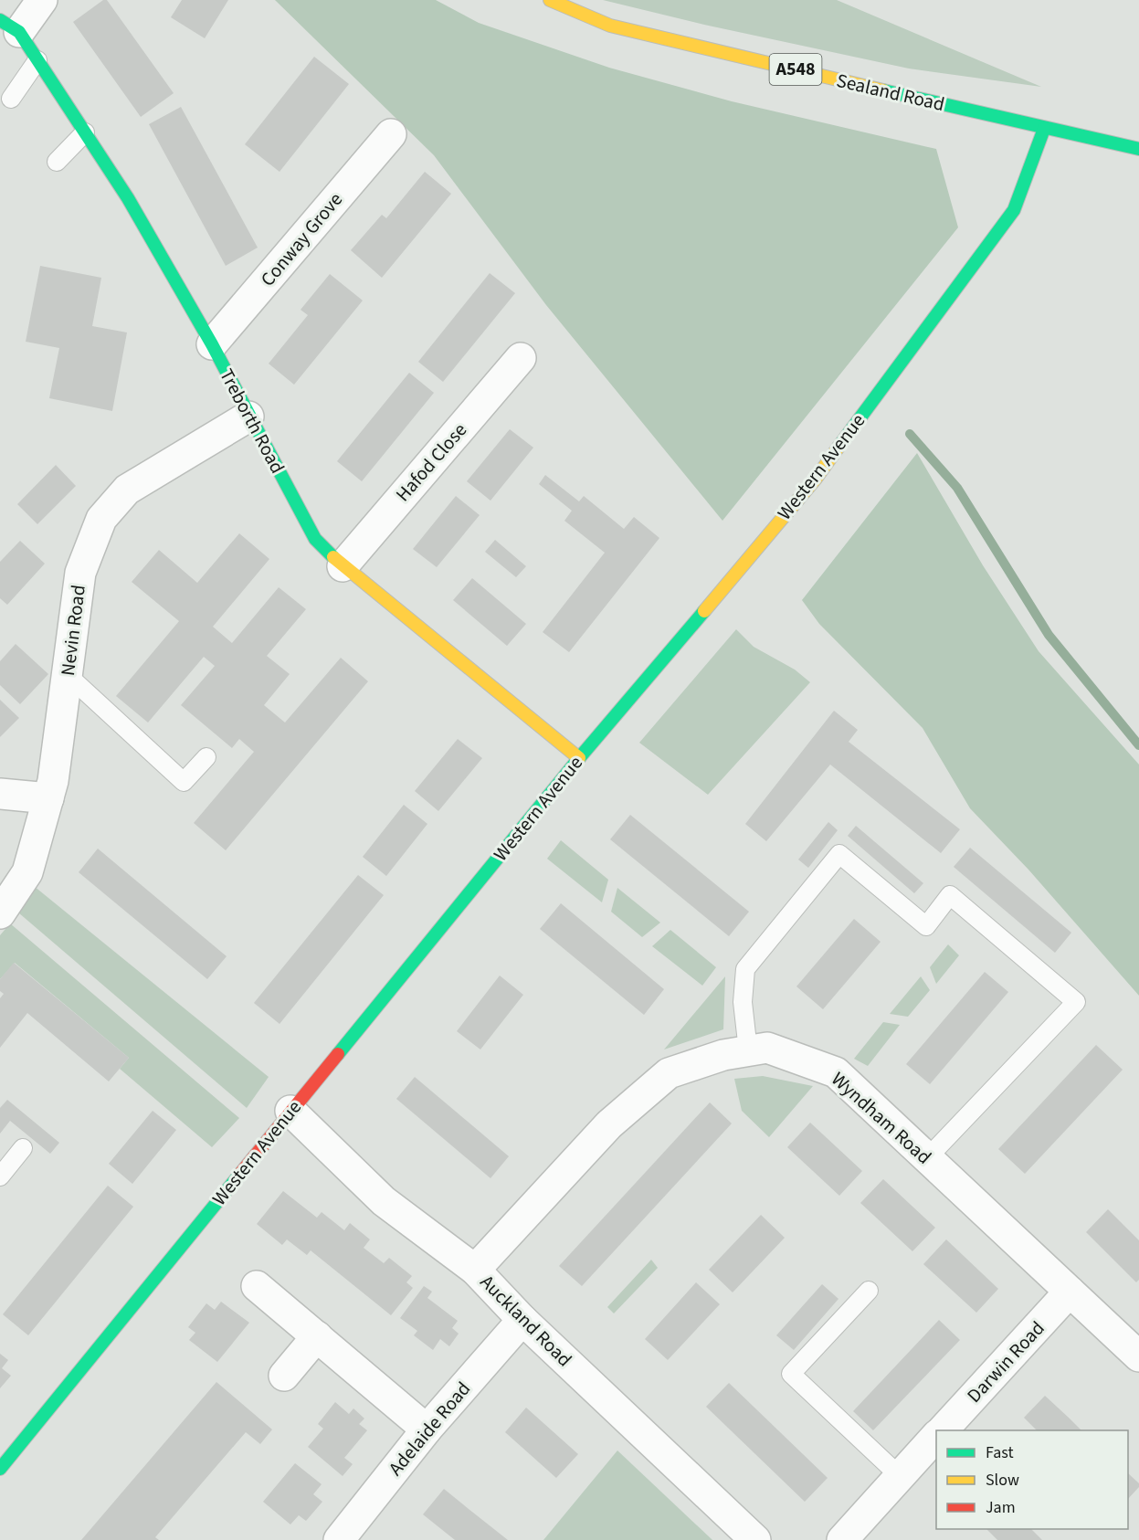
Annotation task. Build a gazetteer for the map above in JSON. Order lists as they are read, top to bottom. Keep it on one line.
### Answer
{"streets":{"street":["A548","Sealand Road","Conway Grove","Treborth Road","Hafod Close","Western Avenue","Nevin Road","Wyndham Road","Auckland Road","Darwin Road","Adelaide Road"]},"crossings":[["Sealand Road","Western Avenue"],["Conway Grove","Treborth Road"],["Treborth Road","Hafod Close"],["Treborth Road","Western Avenue"],["Treborth Road","Nevin Road"],["Western Avenue","Auckland Road"],["Wyndham Road","Auckland Road"],["Wyndham Road","Darwin Road"],["Auckland Road","Adelaide Road"]],"legend":["Fast","Slow","Jam"]}
